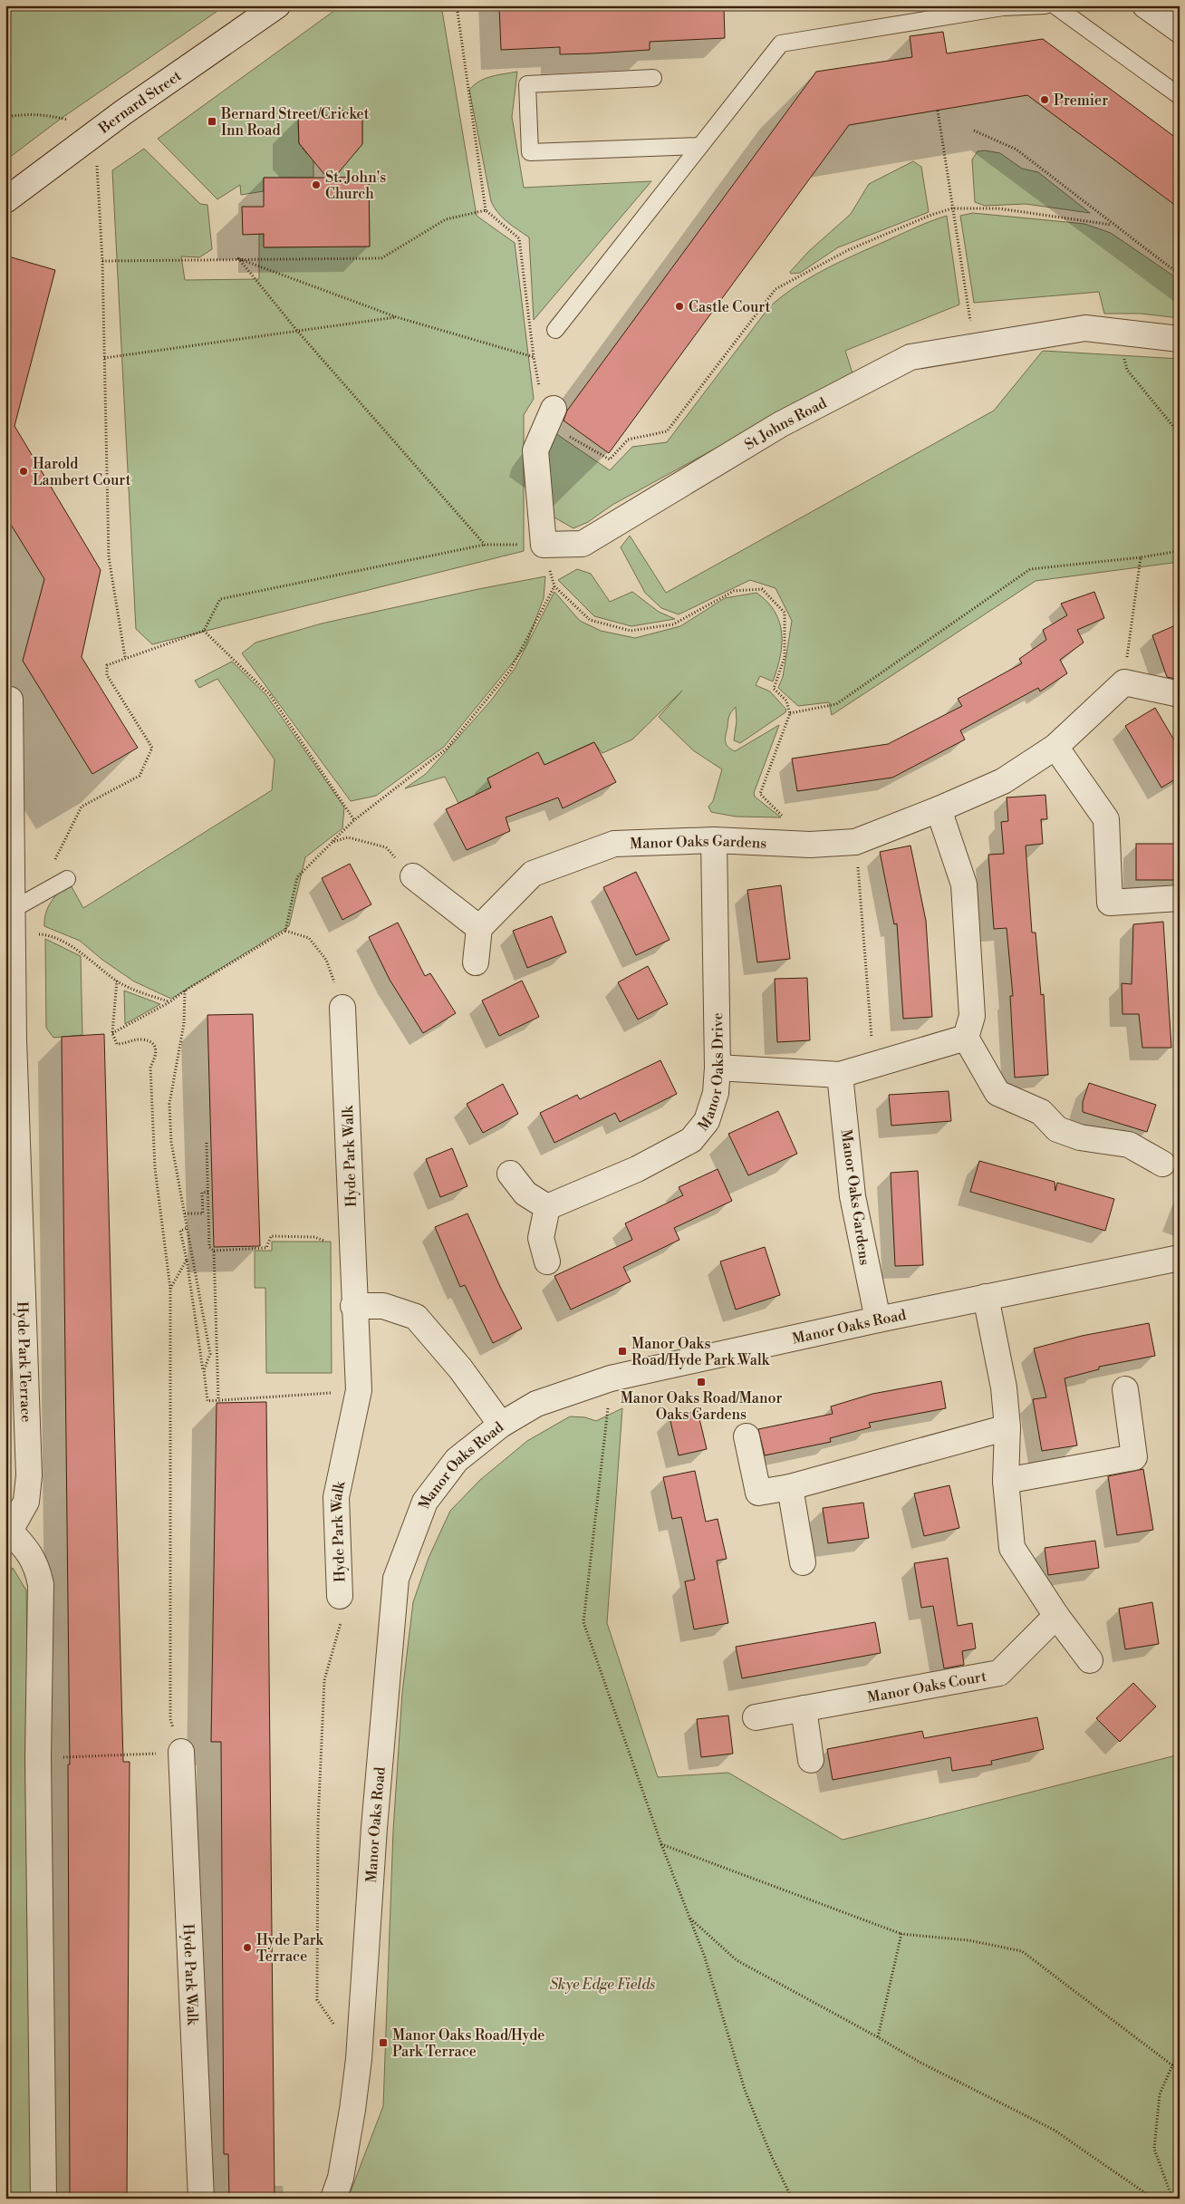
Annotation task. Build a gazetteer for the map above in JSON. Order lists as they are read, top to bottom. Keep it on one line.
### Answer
{"streets":{"street":["Bernard Street","St Johns Road","Manor Oaks Gardens","Manor Oaks Drive","Hyde Park Walk","Manor Oaks Road","Hyde Park Terrace","Manor Oaks Court"]},"crossings":[["Manor Oaks Gardens","Manor Oaks Drive"],["Manor Oaks Gardens","Manor Oaks Road"]],"parks":["Skye Edge Fields"],"places":{"other":["Premier","St. John's Church","Castle Court","Harold Lambert Court","Hyde Park Terrace"],"transit":["Bernard Street/Cricket Inn Road","Manor Oaks Road/Hyde Park Walk","Manor Oaks Road/Manor Oaks Gardens","Manor Oaks Road/Hyde Park Terrace"]}}
